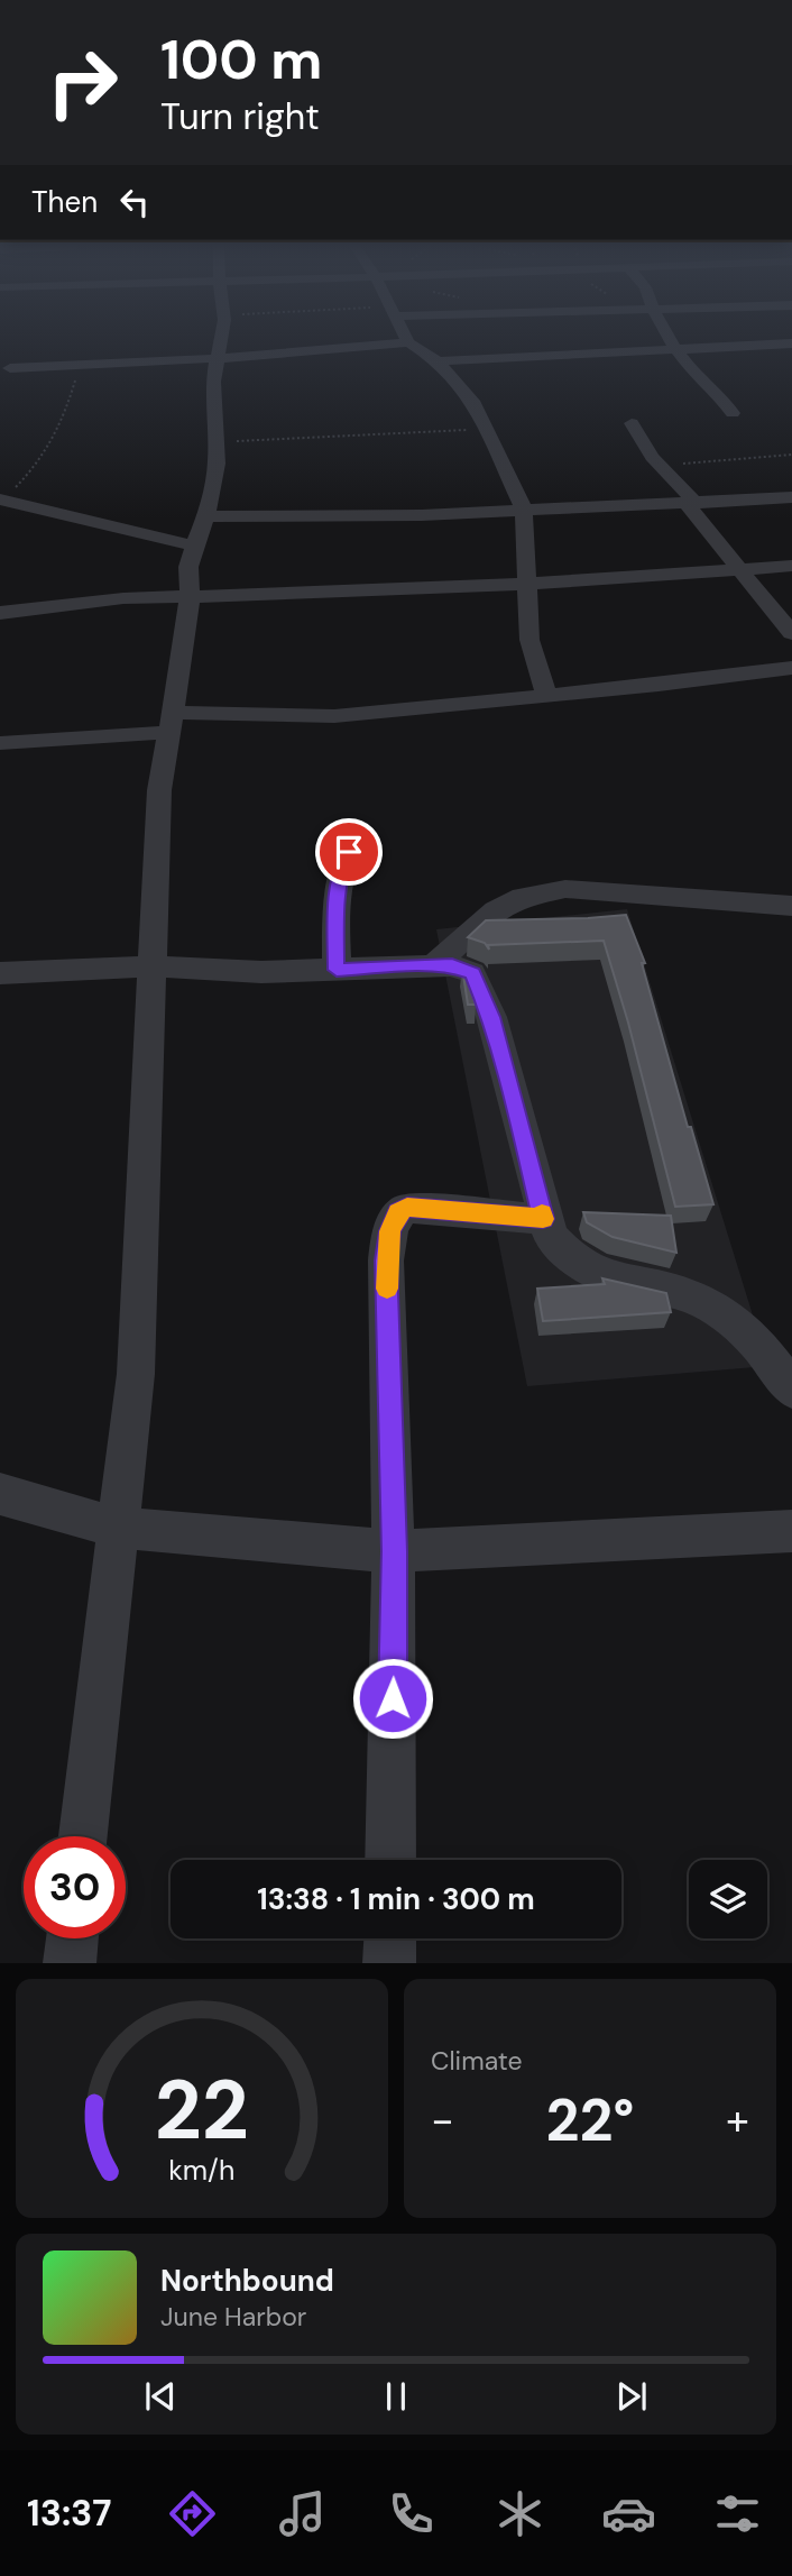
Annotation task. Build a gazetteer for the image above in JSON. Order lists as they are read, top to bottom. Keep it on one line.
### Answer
{"page":{"turn":["100 m","Turn right"],"then":"Then","limit":"30","trip":"13:38 · 1 min · 300 m","tile":"Climate","heat":["−","22°","+"],"song":["Northbound","June Harbor"],"tabs":"13:37","gauge":["22","km/h"]}}
